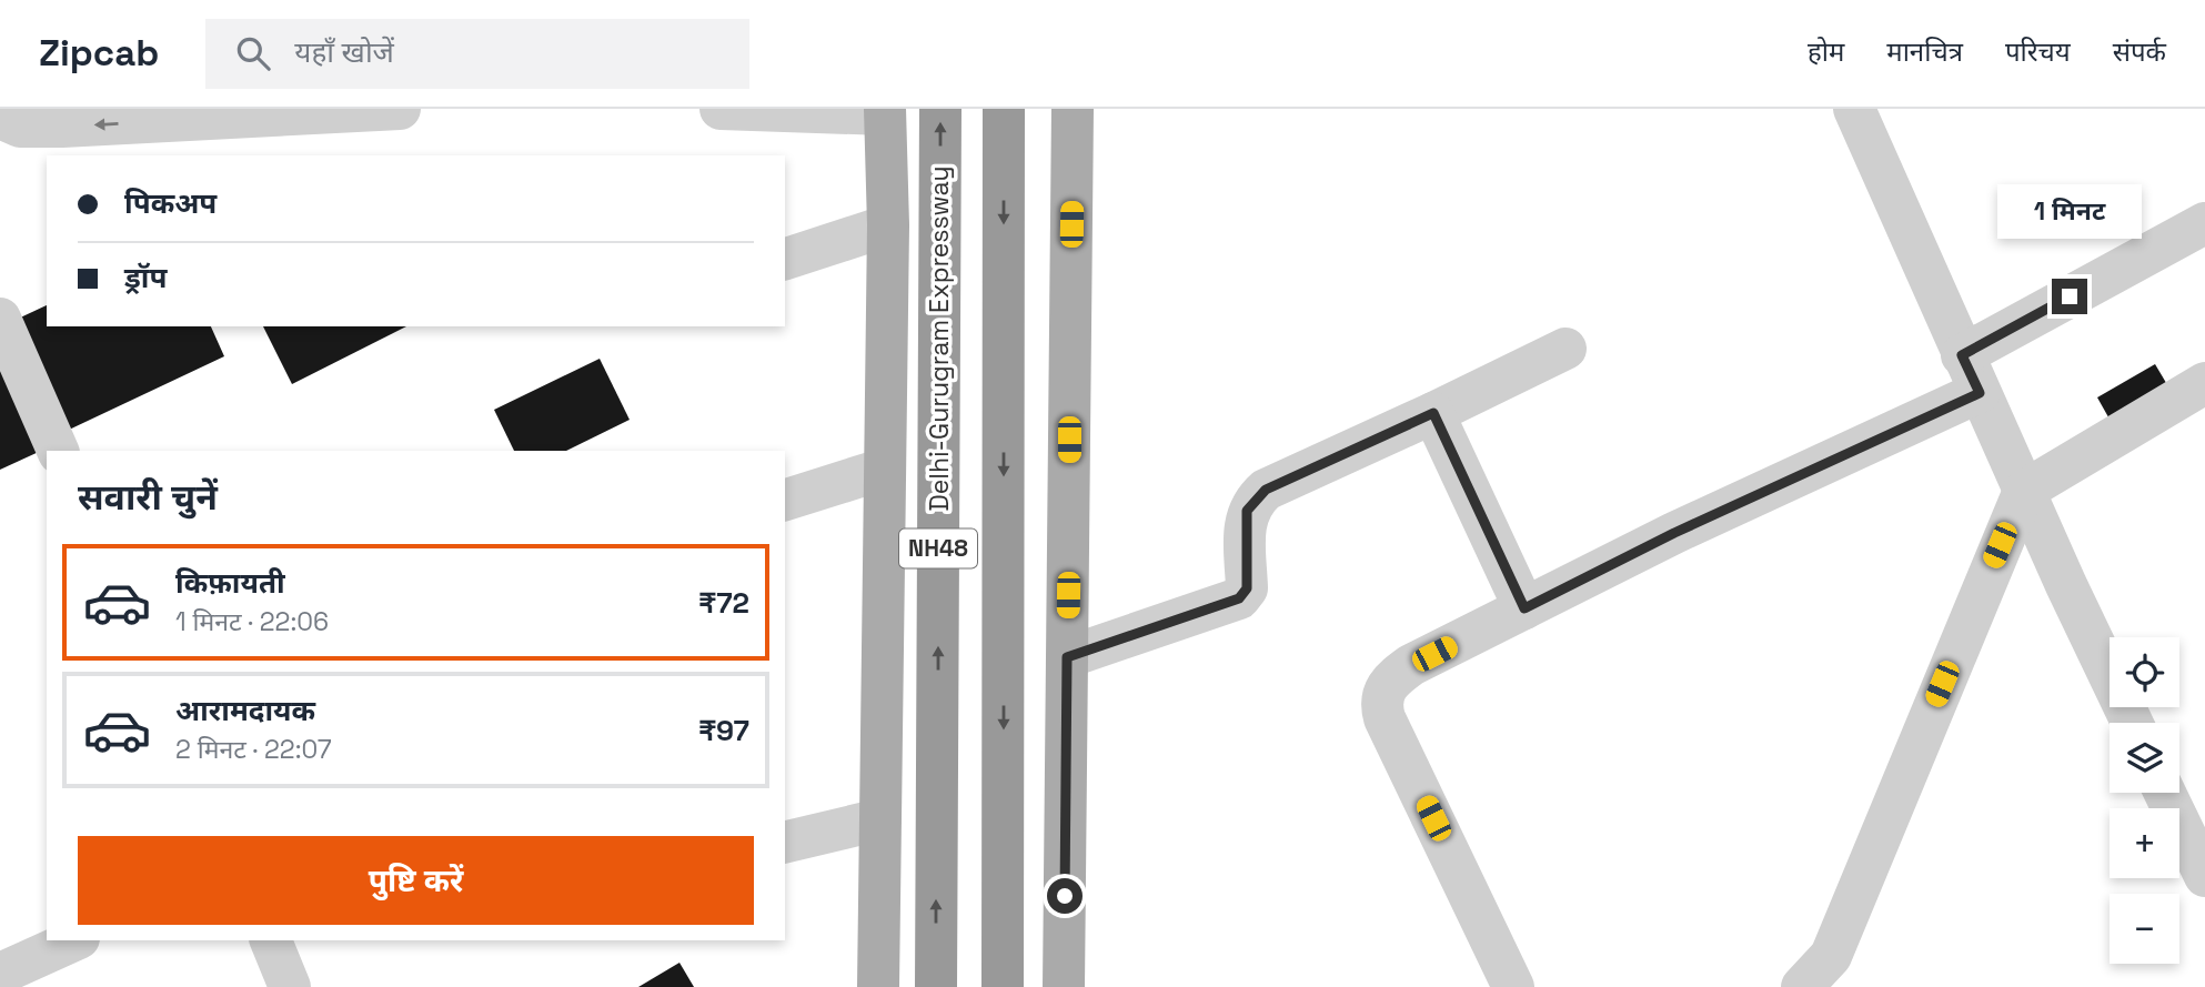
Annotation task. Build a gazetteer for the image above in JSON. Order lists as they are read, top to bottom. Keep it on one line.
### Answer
{"streets":{"highway":["Delhi-Gurugram Expressway","NH48"]},"page":{"header":"Zipcab","search":"यहाँ खोजें","nav":["होम","मानचित्र","परिचय","संपर्क"],"banner":["पिकअप","ड्रॉप"],"bubble":"1 मिनट","heading":"सवारी चुनें","list":[{"name":"किफ़ायती","note":"1 मिनट · 22:06","value":"₹72"},{"name":"आरामदायक","note":"2 मिनट · 22:07","value":"₹97"}],"map_buttons":["+","−"],"buttons":"पुष्टि करें"}}
